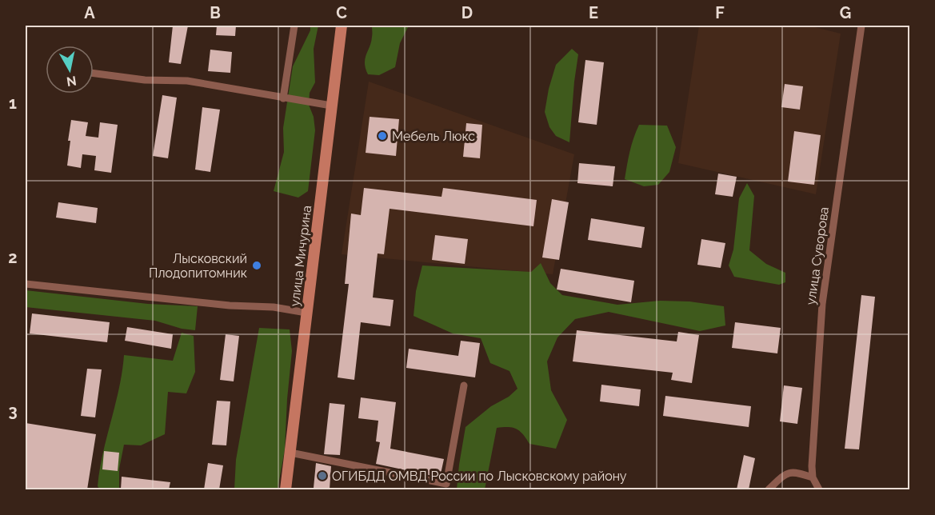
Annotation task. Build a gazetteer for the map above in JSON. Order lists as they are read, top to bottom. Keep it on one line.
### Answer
{"streets":{"main road":["улица Мичурина"],"street":["улица Суворова"]},"places":["Мебель Люкс","Лысковский Плодопитомник","ОГИБДД ОМВД России по Лысковскому району"],"north":"bottom","grid":{"columns":["A","B","C","D","E","F","G"],"rows":["1","2","3"]}}
